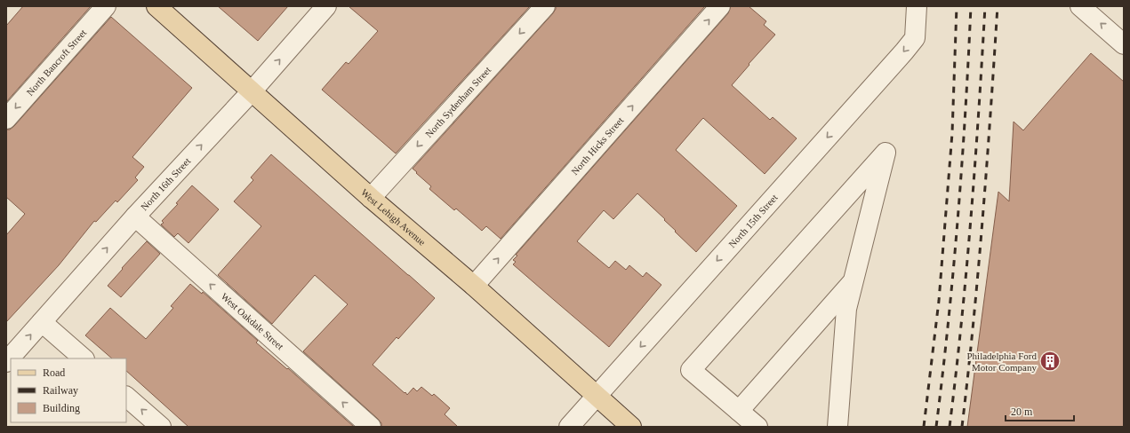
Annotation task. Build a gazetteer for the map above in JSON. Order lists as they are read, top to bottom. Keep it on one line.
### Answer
{"streets":{"main road":["West Lehigh Avenue"],"street":["North Bancroft Street","North Sydenham Street","North Hicks Street","North 16th Street","North 15th Street","West Oakdale Street"]},"crossings":[["North Sydenham Street","West Lehigh Avenue"],["North Hicks Street","West Lehigh Avenue"],["North 16th Street","West Lehigh Avenue"],["North 16th Street","West Oakdale Street"],["West Lehigh Avenue","North 15th Street"]],"one_way":["North Bancroft Street","North Sydenham Street","North Hicks Street","North 16th Street"],"places":{"building":["Philadelphia Ford Motor Company"]},"legend":["Road","Railway","Building"],"scale_bar":"20 m"}
